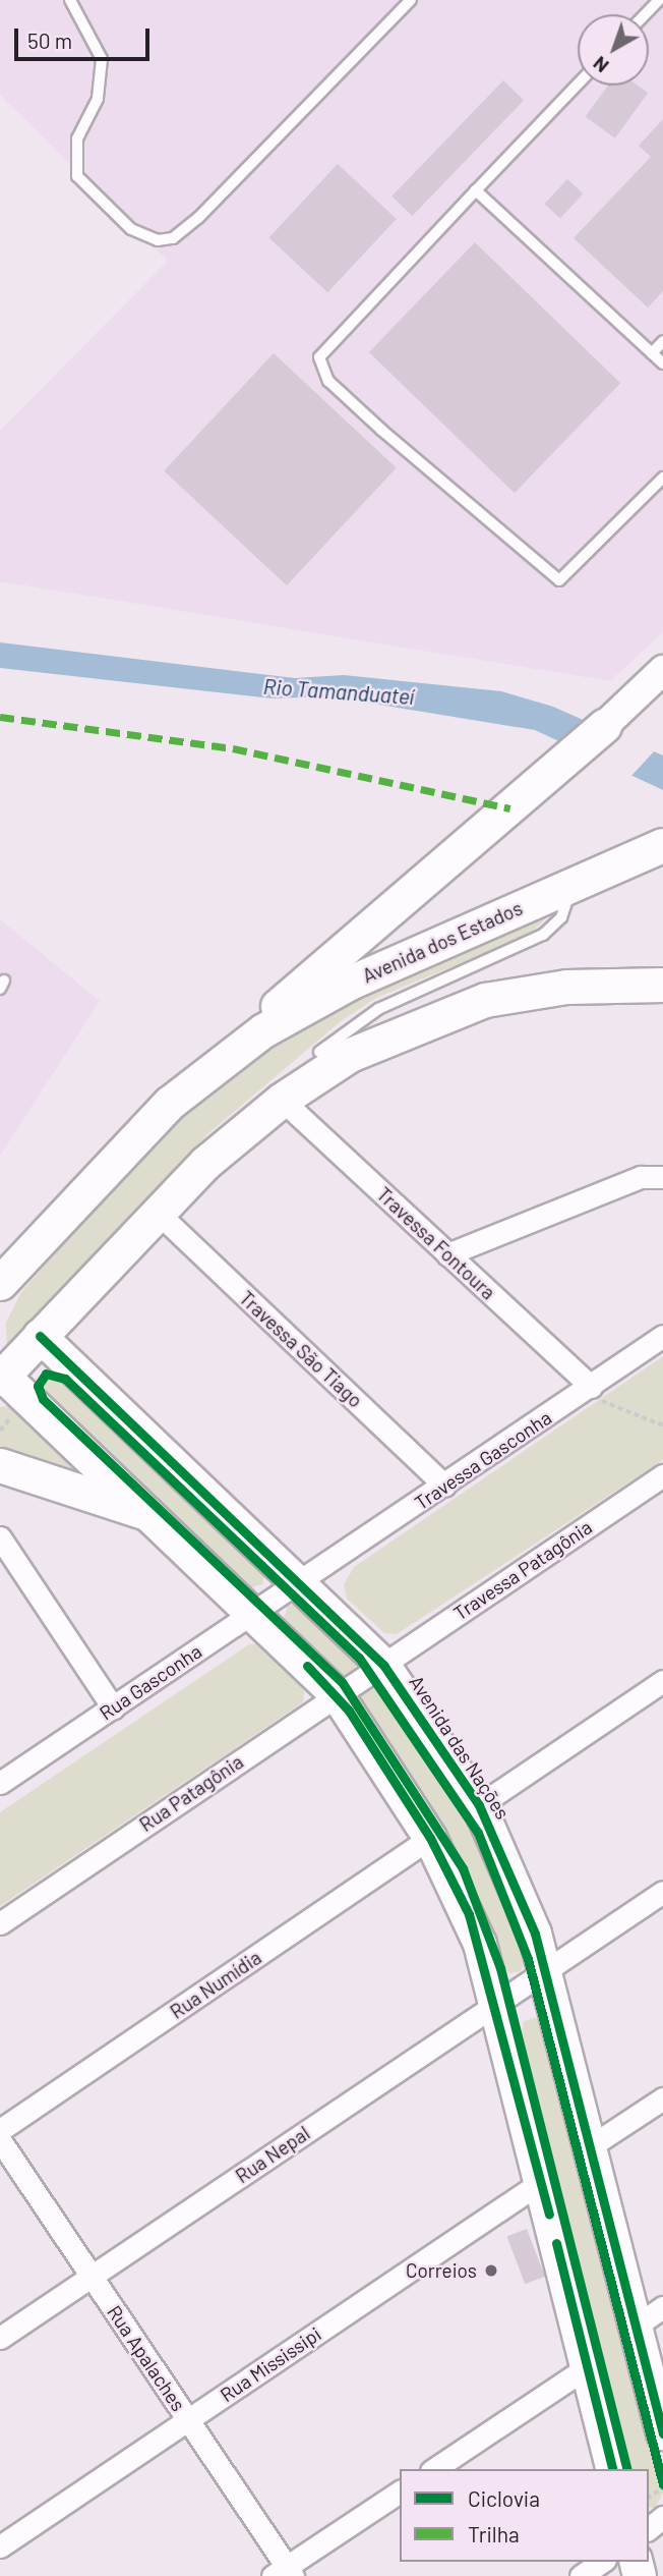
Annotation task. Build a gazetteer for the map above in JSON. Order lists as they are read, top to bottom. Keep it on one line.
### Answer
{"streets":{"highway":["Avenida dos Estados"],"main road":["Avenida das Nações"],"street":["Travessa Fontoura","Travessa São Tiago","Travessa Gasconha","Travessa Patagônia","Rua Gasconha","Rua Patagônia","Rua Numídia","Rua Nepal","Rua Apalaches","Rua Mississipi"]},"crossings":[["Travessa Fontoura","Travessa Gasconha"],["Travessa São Tiago","Travessa Gasconha"],["Travessa Gasconha","Rua Gasconha"],["Travessa Gasconha","Avenida das Nações"],["Travessa Patagônia","Avenida das Nações"],["Travessa Patagônia","Rua Patagônia"],["Rua Gasconha","Avenida das Nações"],["Avenida das Nações","Rua Patagônia"],["Avenida das Nações","Rua Nepal"],["Rua Nepal","Rua Apalaches"],["Rua Apalaches","Rua Mississipi"]],"water":["Rio Tamanduateí"],"places":["Correios"],"legend":["Ciclovia","Trilha"],"scale_bar":"50 m","north":"bottom left"}
